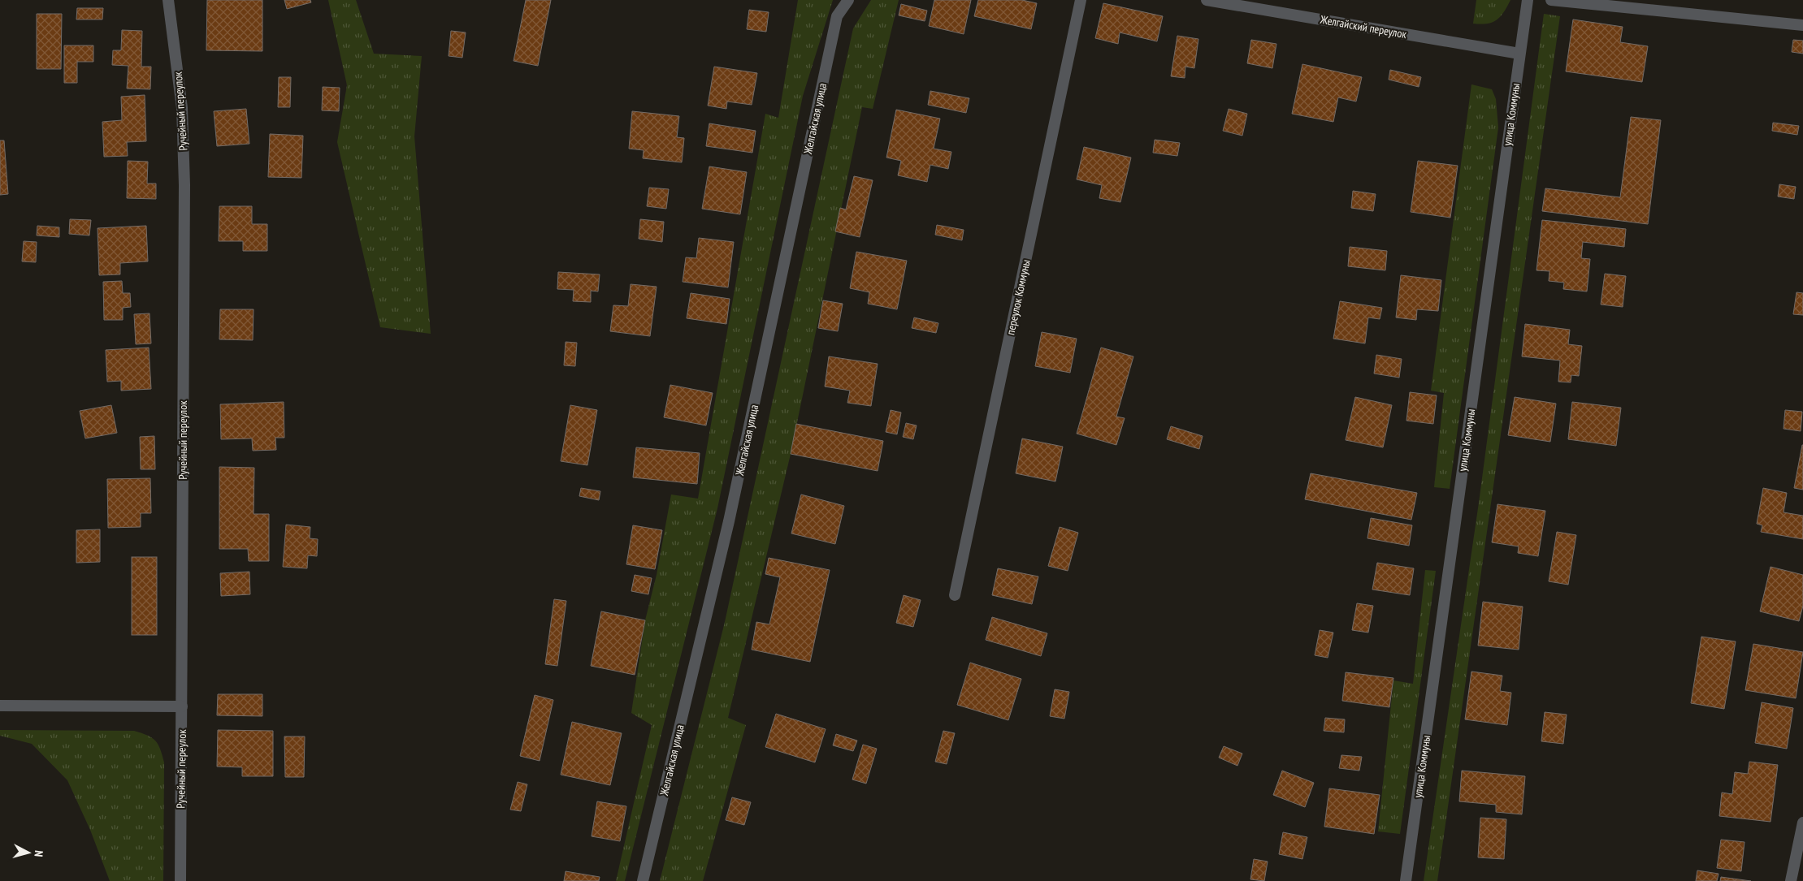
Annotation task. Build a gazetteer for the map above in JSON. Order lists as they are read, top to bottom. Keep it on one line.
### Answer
{"streets":{"street":["Желгайский переулок","Ручейный переулок","улица Коммуны","Желгайская улица","переулок Коммуны"]},"crossings":[["Желгайский переулок","улица Коммуны"]],"north":"right"}
